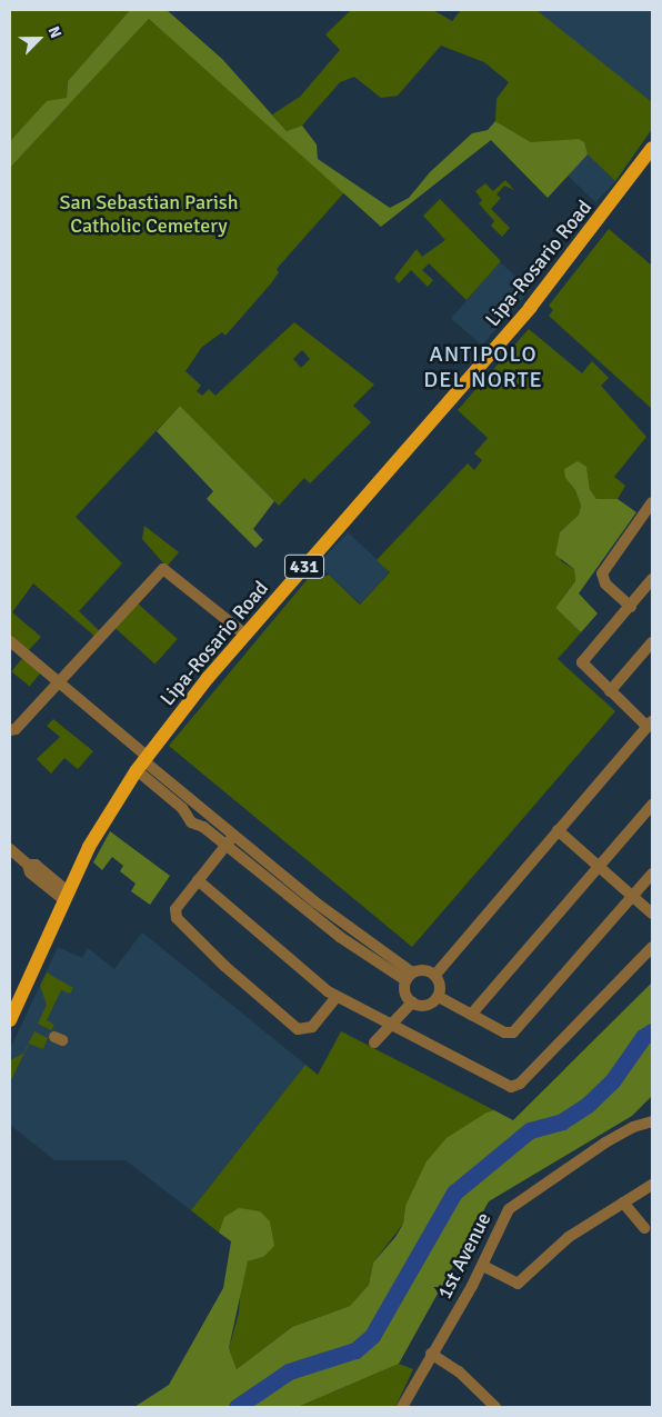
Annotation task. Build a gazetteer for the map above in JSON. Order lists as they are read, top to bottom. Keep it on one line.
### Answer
{"streets":{"main road":["Lipa-Rosario Road","431"],"street":["1st Avenue"]},"districts":["ANTIPOLO DEL NORTE"],"parks":["San Sebastian Parish Catholic Cemetery"],"north":"top right"}
